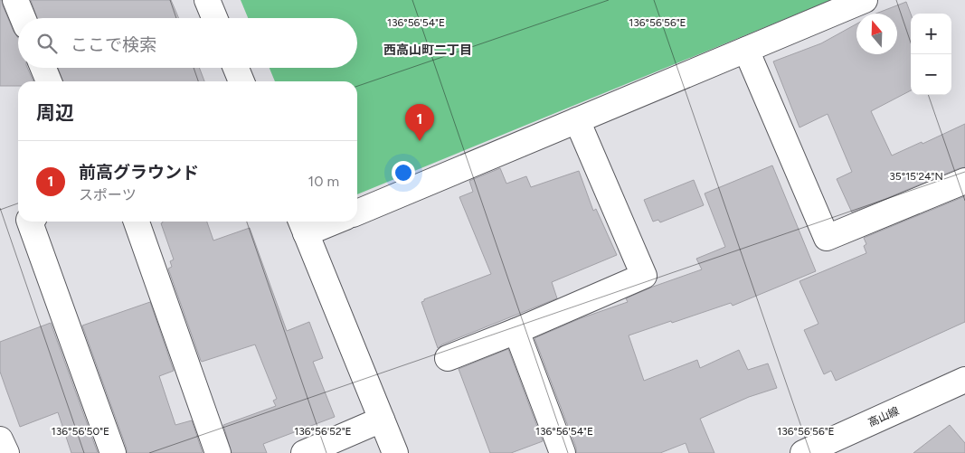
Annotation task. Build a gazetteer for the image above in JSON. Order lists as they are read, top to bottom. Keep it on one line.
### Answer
{"streets":{"street":["高山線"]},"districts":["西高山町二丁目"],"north":"top","page":{"map_buttons":["+","−"],"search":"ここで検索","heading":"周辺","pins":"1","list":[{"mark":"1","name":"前高グラウンド","note":"スポーツ","value":"10 m"}]},"coordinates":["136°56'56\"E","136°56'54\"E","35°15'24\"N","136°56'50\"E","136°56'52\"E"]}
